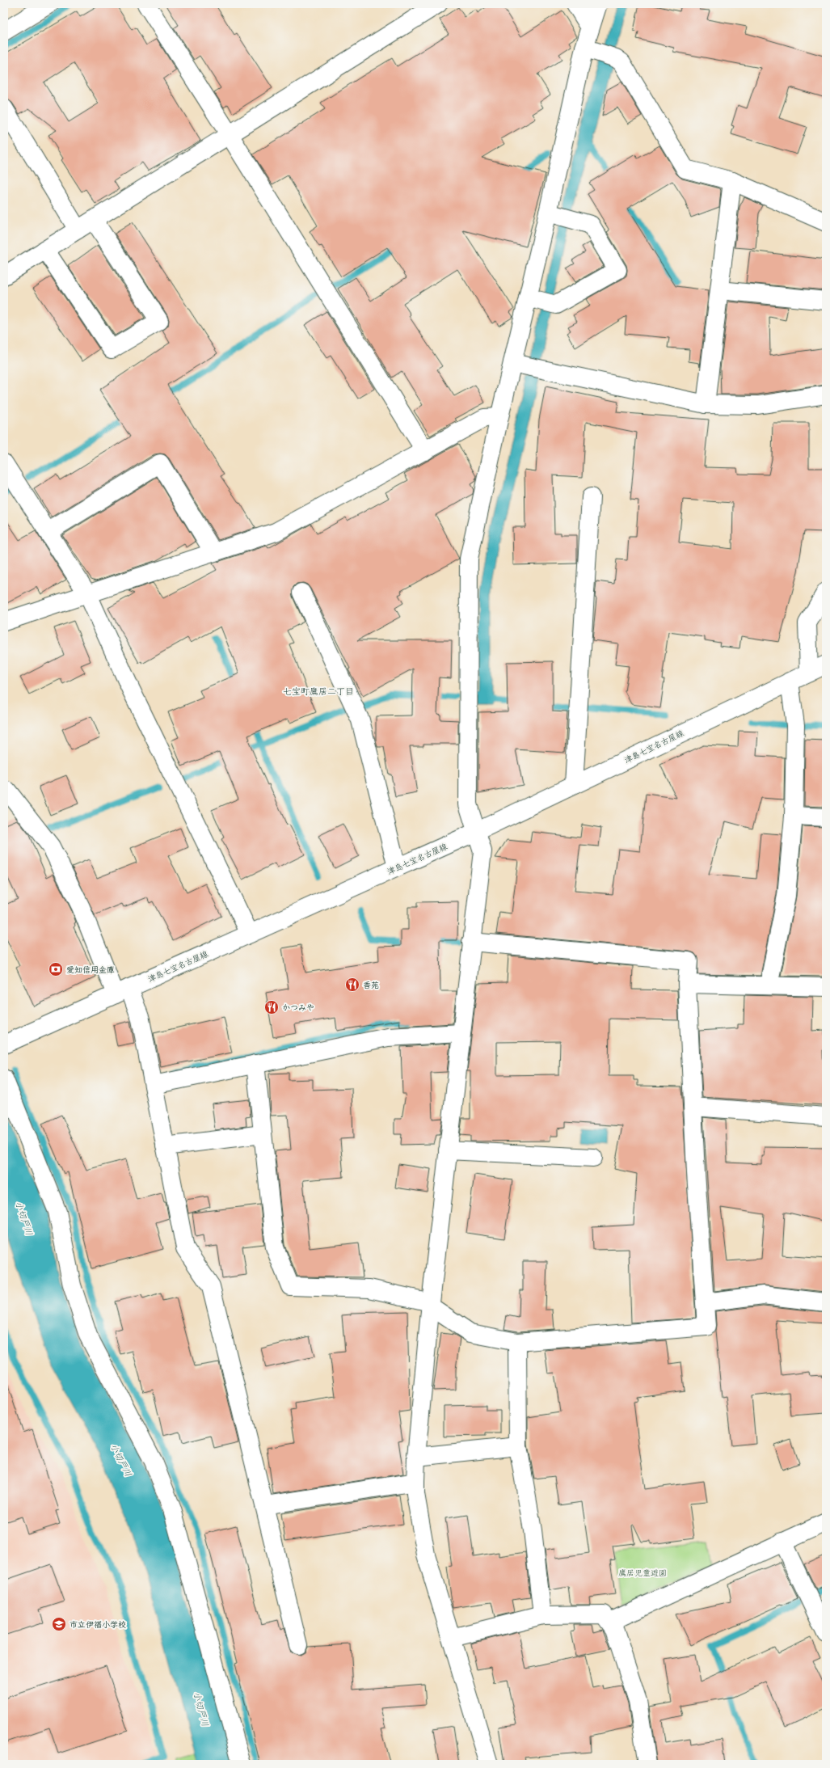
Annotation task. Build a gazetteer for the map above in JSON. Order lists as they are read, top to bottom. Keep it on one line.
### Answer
{"streets":{"street":["津島七宝名古屋線"]},"districts":["七宝町鷹居二丁目"],"water":["小切戸川"],"parks":["鷹居児童遊園"],"places":{"bank":["愛知信用金庫"],"restaurant":["香苑","かつみや"],"school or university":["市立伊福小学校"]}}
